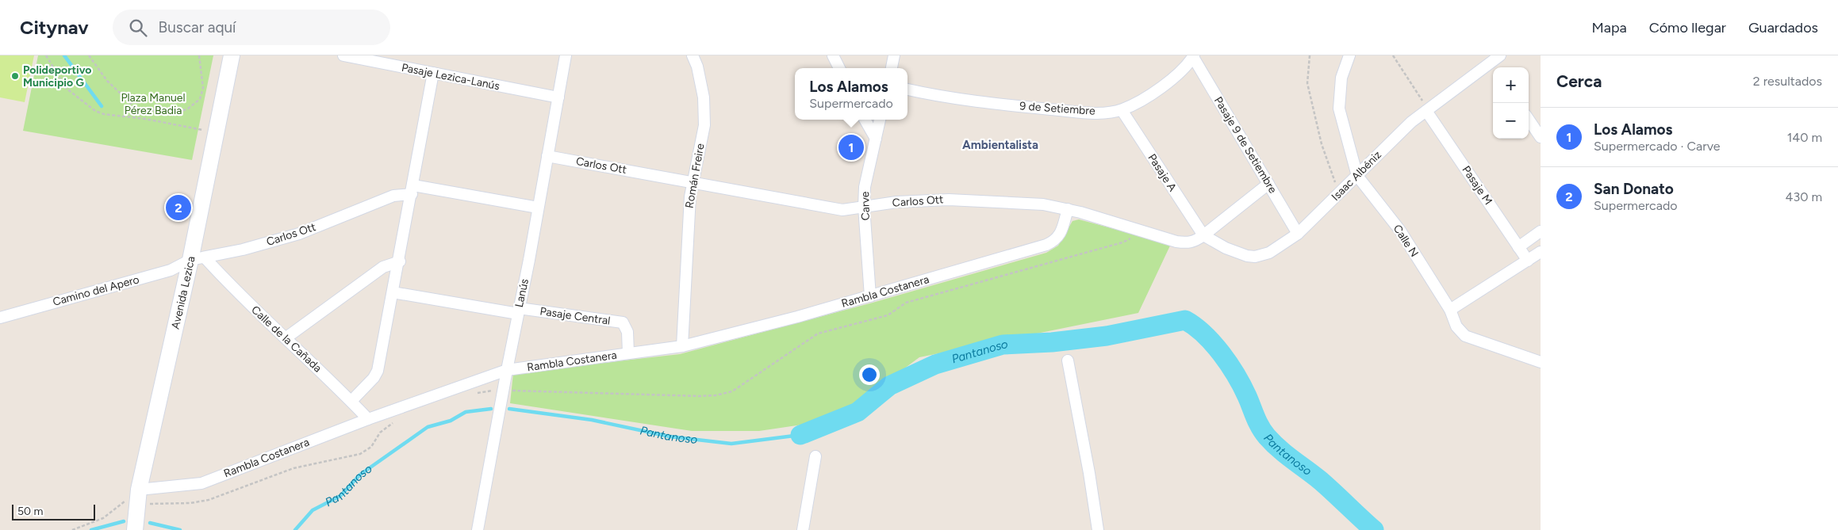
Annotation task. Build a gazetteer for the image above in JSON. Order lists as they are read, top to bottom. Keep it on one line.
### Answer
{"streets":{"street":["Pasaje Lezica-Lanús","9 de Setiembre","Pasaje 9 de Setiembre","Carlos Ott","Pasaje A","Román Freire","Isaac Albéniz","Pasaje M","Carve","Calle N","Camino del Apero","Rambla Costanera","Avenida Lezica","Lanús","Pasaje Central","Calle de la Cañada"]},"crossings":[["Pasaje Lezica-Lanús","Lanús"],["9 de Setiembre","Pasaje 9 de Setiembre"],["9 de Setiembre","Pasaje A"],["Pasaje 9 de Setiembre","Carlos Ott"],["Pasaje 9 de Setiembre","Isaac Albéniz"],["Carlos Ott","Pasaje A"],["Carlos Ott","Román Freire"],["Carlos Ott","Isaac Albéniz"],["Carlos Ott","Carve"],["Carlos Ott","Camino del Apero"],["Carlos Ott","Rambla Costanera"],["Carlos Ott","Avenida Lezica"],["Carlos Ott","Lanús"],["Carlos Ott","Calle de la Cañada"],["Pasaje A","Isaac Albéniz"],["Román Freire","Rambla Costanera"],["Isaac Albéniz","Pasaje M"],["Isaac Albéniz","Calle N"],["Carve","Rambla Costanera"],["Camino del Apero","Avenida Lezica"],["Camino del Apero","Calle de la Cañada"],["Rambla Costanera","Avenida Lezica"],["Rambla Costanera","Lanús"],["Rambla Costanera","Pasaje Central"],["Rambla Costanera","Calle de la Cañada"],["Avenida Lezica","Calle de la Cañada"],["Lanús","Pasaje Central"]],"districts":["Ambientalista"],"water":["Pantanoso"],"parks":["Plaza Manuel Pérez Badia"],"places":["Polideportivo Municipio G"],"scale_bar":"50 m","page":{"header":"Citynav","search":"Buscar aquí","nav":["Mapa","Cómo llegar","Guardados"],"heading":["Cerca","2 resultados"],"map_buttons":["+","−"],"popup":["Los Alamos","Supermercado"],"list":[{"mark":"1","name":"Los Alamos","note":"Supermercado · Carve","value":"140 m"},{"mark":"2","name":"San Donato","note":"Supermercado","value":"430 m"}],"pins":["1","2"],"scale":"50 m"}}
